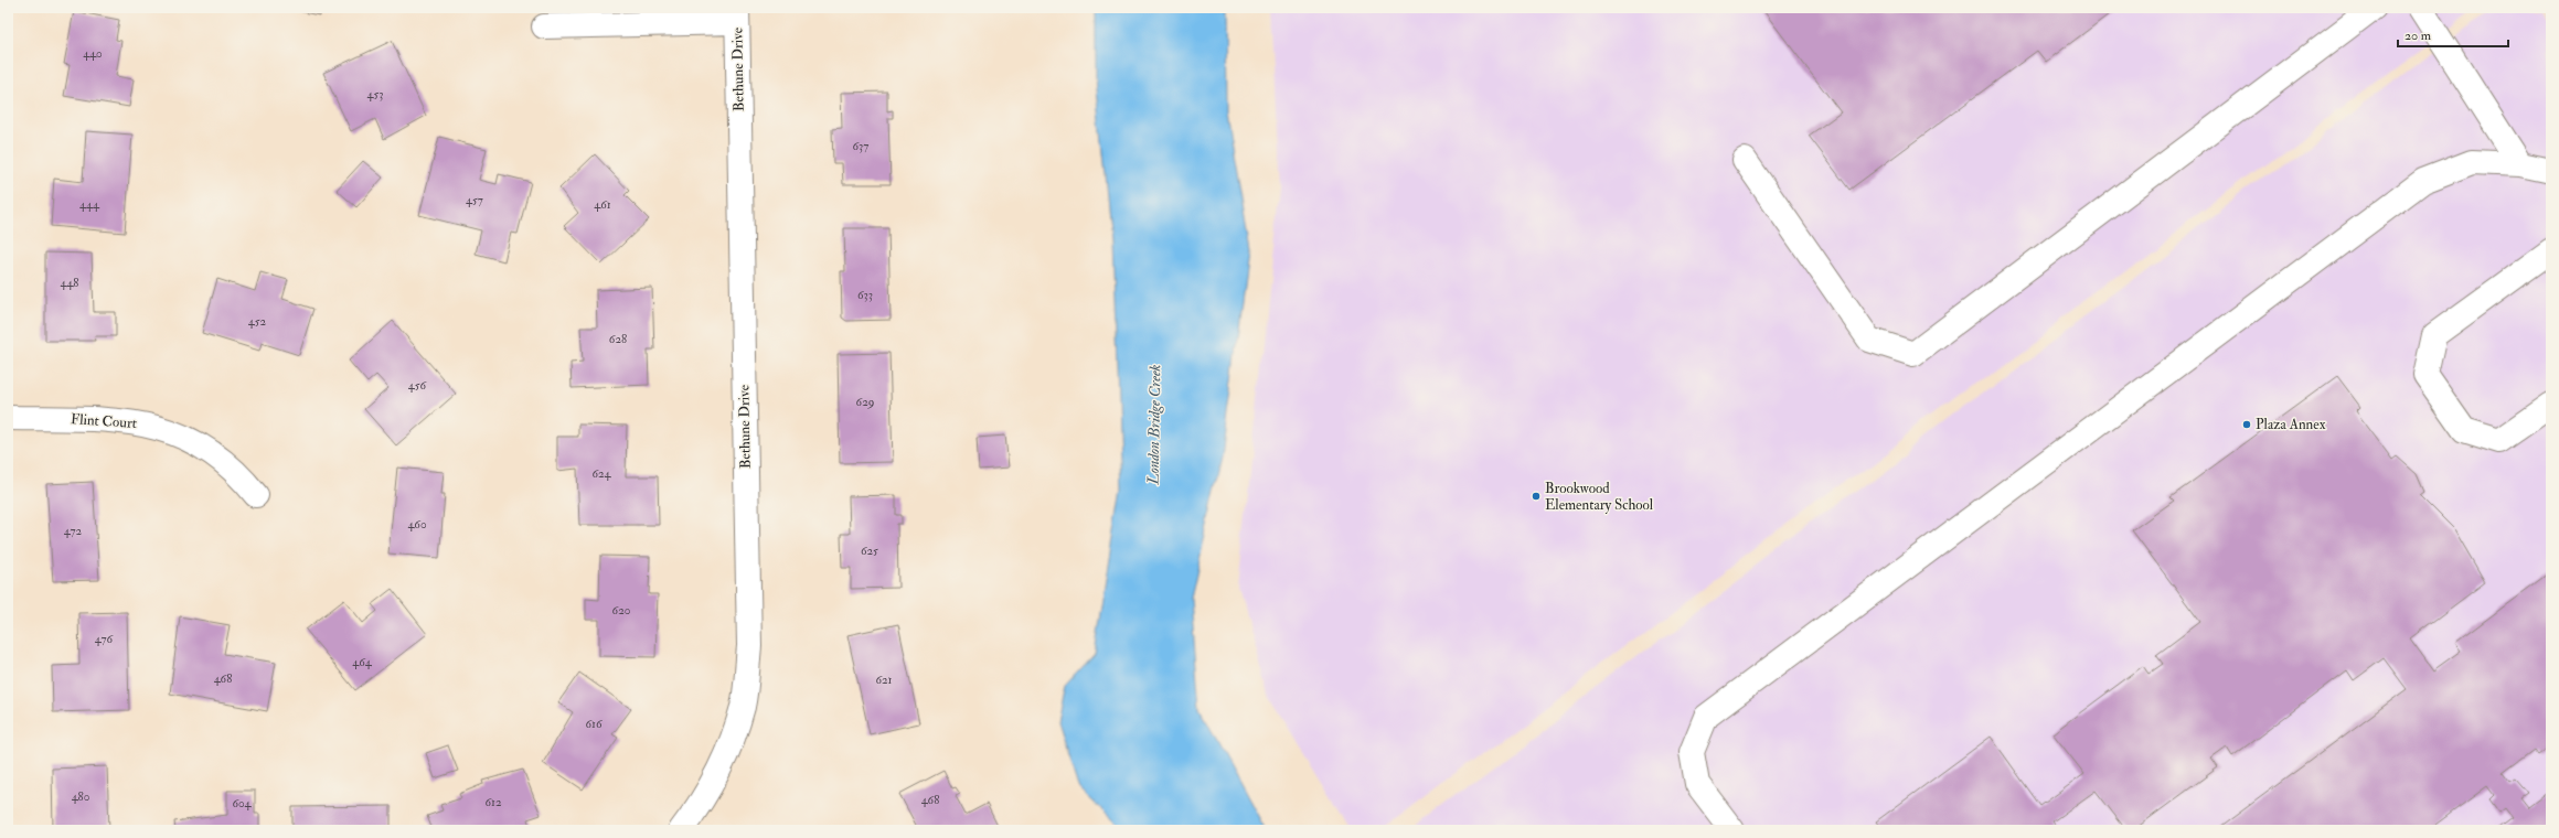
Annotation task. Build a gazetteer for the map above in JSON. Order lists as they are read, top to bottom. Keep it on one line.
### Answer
{"streets":{"street":["Bethune Drive","Flint Court"]},"water":["London Bridge Creek"],"places":["Plaza Annex","Brookwood Elementary School"],"house_numbers":["440","453","637","457","444","461","448","633","452","628","456","629","624","460","472","625","620","476","464","468","621","616","480","468","612","604"],"scale_bar":"20 m"}
